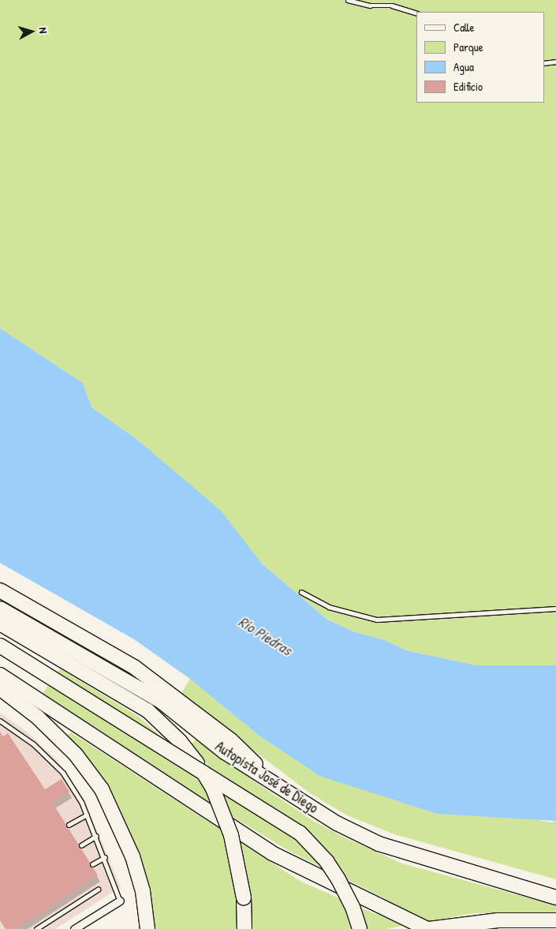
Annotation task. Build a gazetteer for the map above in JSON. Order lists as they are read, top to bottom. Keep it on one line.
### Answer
{"streets":{"highway":["Autopista José de Diego"]},"water":["Río Piedras"],"legend":["Calle","Parque","Agua","Edificio"],"north":"right"}
